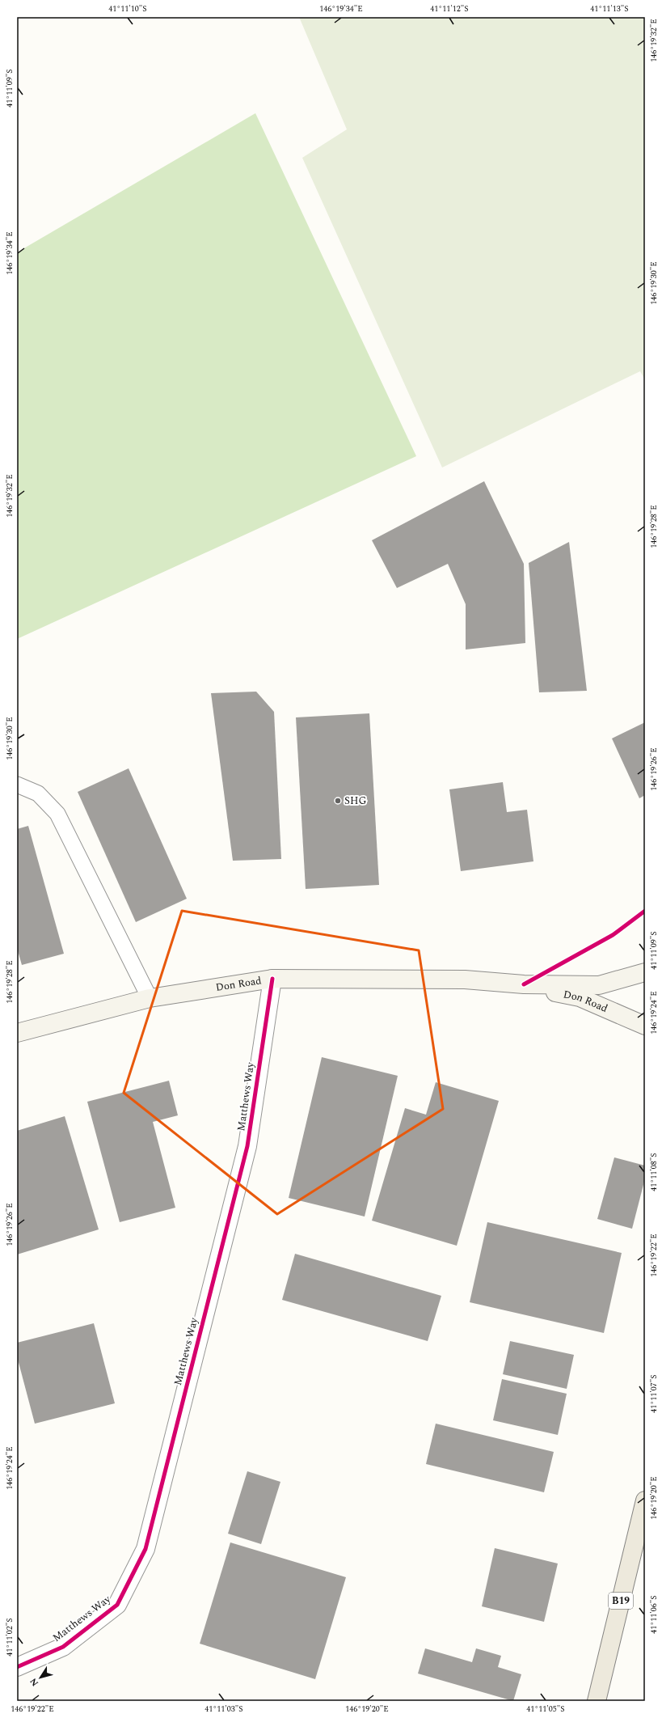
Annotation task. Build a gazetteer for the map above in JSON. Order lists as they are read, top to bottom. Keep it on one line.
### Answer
{"streets":{"main road":["Don Road","B19"],"street":["Matthews Way"]},"crossings":[["Don Road","Matthews Way"]],"places":["SHG"],"north":"bottom left","coordinates":["41°11'10\"S","146°19'34\"E","41°11'12\"S","41°11'13\"S","146°19'32\"E","41°11'09\"S","146°19'30\"E","146°19'28\"E","146°19'26\"E","146°19'24\"E","41°11'08\"S","146°19'22\"E","41°11'07\"S","146°19'20\"E","41°11'06\"S","41°11'02\"S","41°11'03\"S","41°11'05\"S"]}
